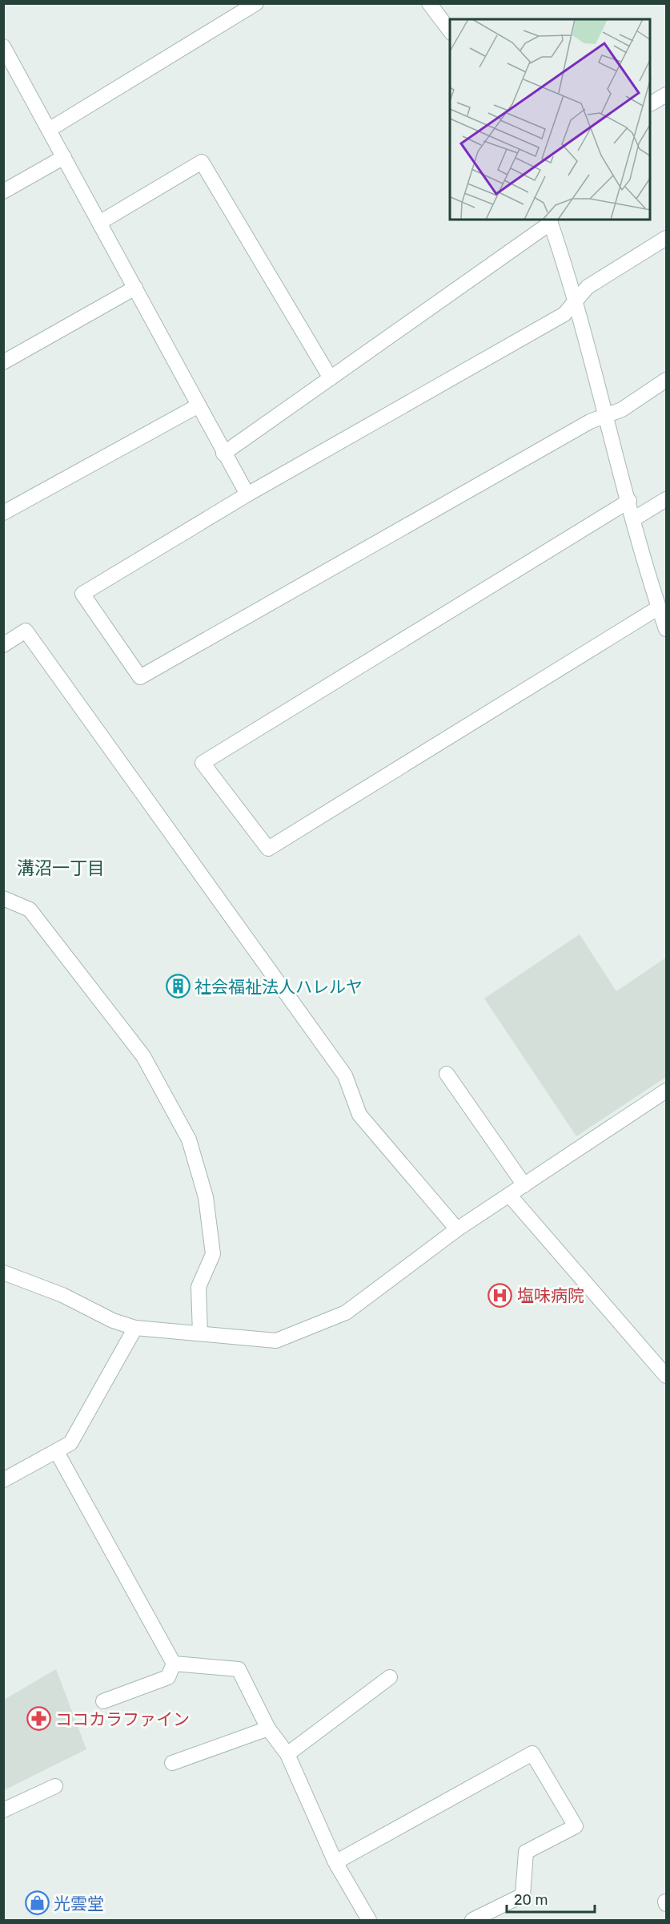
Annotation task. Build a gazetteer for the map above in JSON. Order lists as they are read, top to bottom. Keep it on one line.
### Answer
{"districts":["溝沼一丁目"],"places":{"building":["社会福祉法人ハレルヤ"],"hospital":["塩味病院"],"pharmacy":["ココカラファイン"],"shop":["光雲堂"]},"scale_bar":"20 m"}
